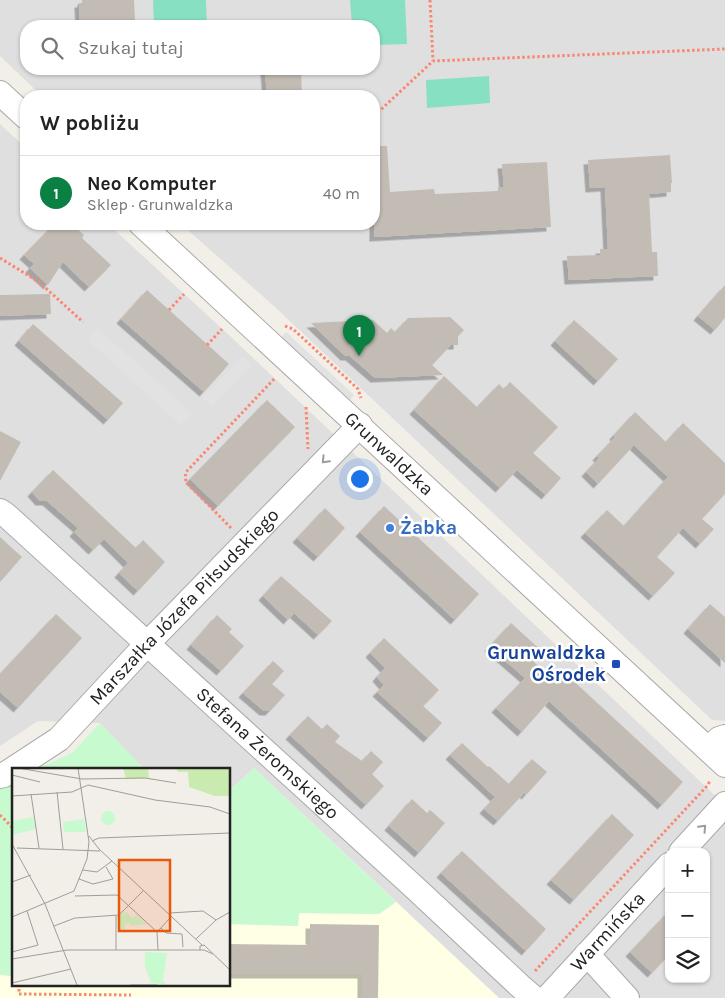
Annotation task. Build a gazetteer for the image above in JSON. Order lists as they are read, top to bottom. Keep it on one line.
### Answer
{"streets":{"street":["Grunwaldzka","Marszałka Józefa Piłsudskiego","Stefana Żeromskiego","Warmińska"]},"crossings":[["Grunwaldzka","Marszałka Józefa Piłsudskiego"],["Marszałka Józefa Piłsudskiego","Stefana Żeromskiego"]],"one_way":["Marszałka Józefa Piłsudskiego"],"places":{"other":["Żabka"],"transit":["Grunwaldzka Ośrodek"]},"page":{"search":"Szukaj tutaj","heading":"W pobliżu","list":[{"mark":"1","name":"Neo Komputer","note":"Sklep · Grunwaldzka","value":"40 m"}],"pins":"1","map_buttons":["+","−"]}}
